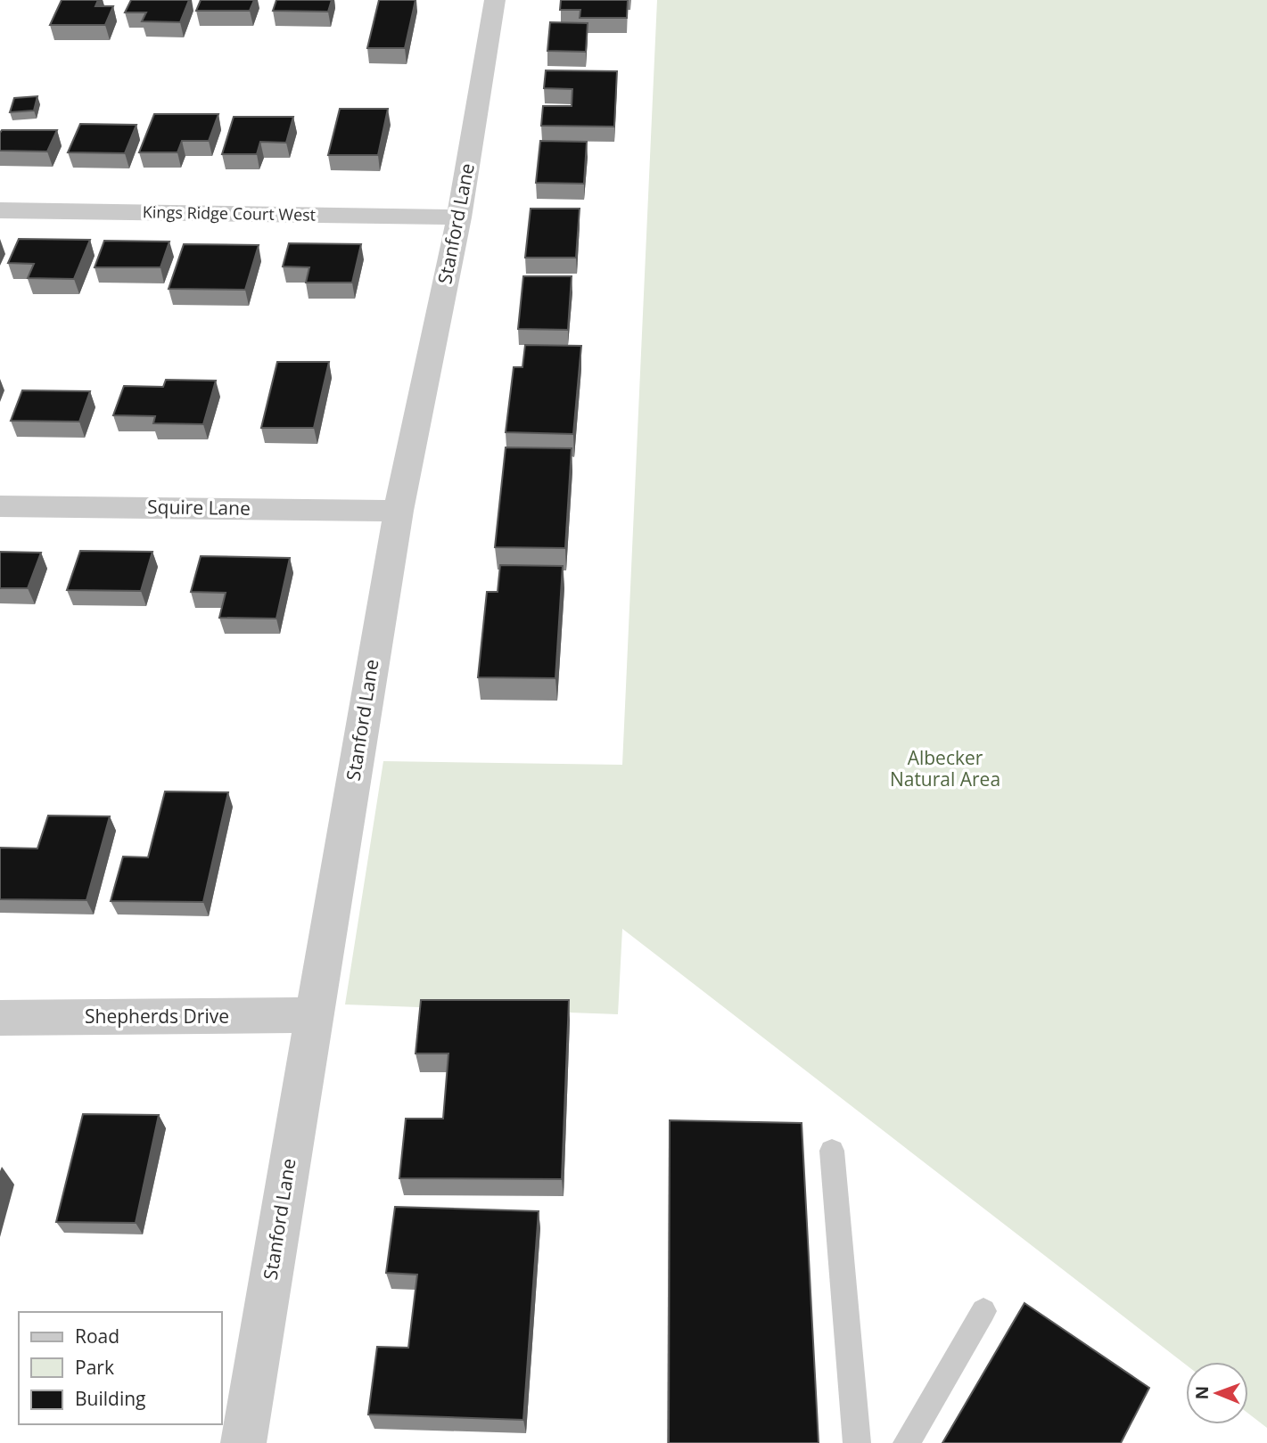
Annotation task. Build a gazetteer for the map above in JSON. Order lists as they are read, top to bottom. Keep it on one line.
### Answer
{"streets":{"street":["Kings Ridge Court West","Stanford Lane","Squire Lane","Shepherds Drive"]},"crossings":[["Kings Ridge Court West","Stanford Lane"],["Stanford Lane","Squire Lane"],["Stanford Lane","Shepherds Drive"]],"parks":["Albecker Natural Area"],"legend":["Road","Park","Building"],"north":"left"}
